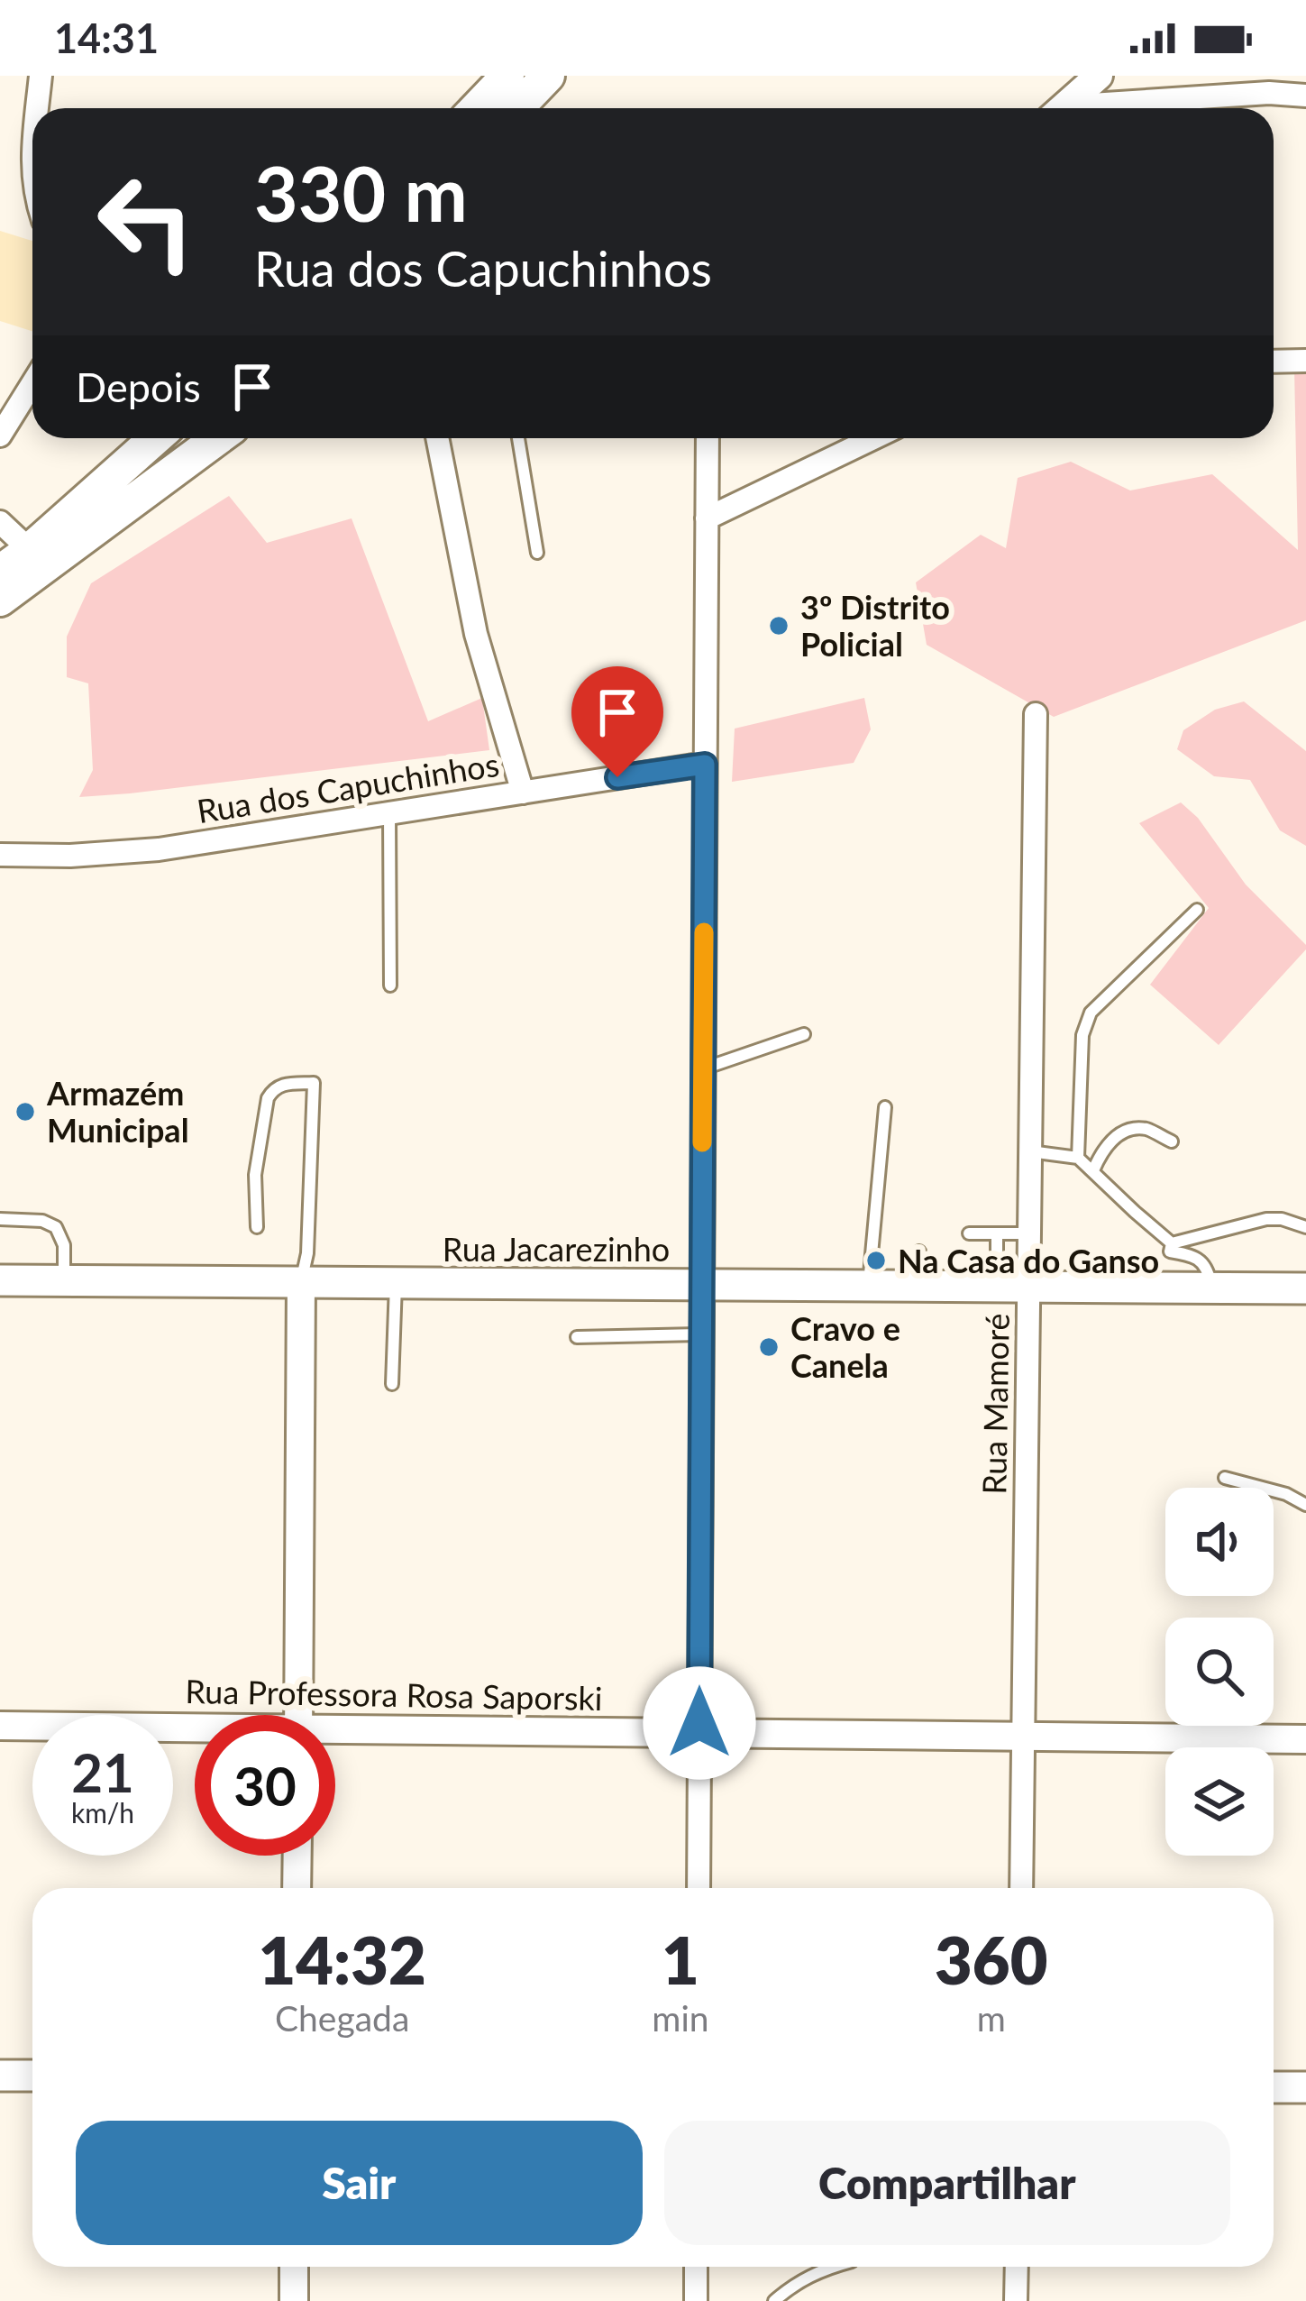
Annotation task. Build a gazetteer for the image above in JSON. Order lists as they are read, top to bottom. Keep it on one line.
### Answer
{"streets":{"main road":["Rua Jacarezinho"],"street":["Rua dos Capuchinhos","Rua Mamoré","Rua Professora Rosa Saporski"]},"crossings":[["Rua Jacarezinho","Rua Mamoré"],["Rua Mamoré","Rua Professora Rosa Saporski"]],"places":["3º Distrito Policial","Armazém Municipal","Na Casa do Ganso","Cravo e Canela"],"page":{"status":"14:31","turn":["330 m","Rua dos Capuchinhos"],"then":"Depois","speed":"21 km/h","limit":"30","eta":["14:32","Chegada","1","min","360","m"],"buttons":["Sair","Compartilhar"]}}
